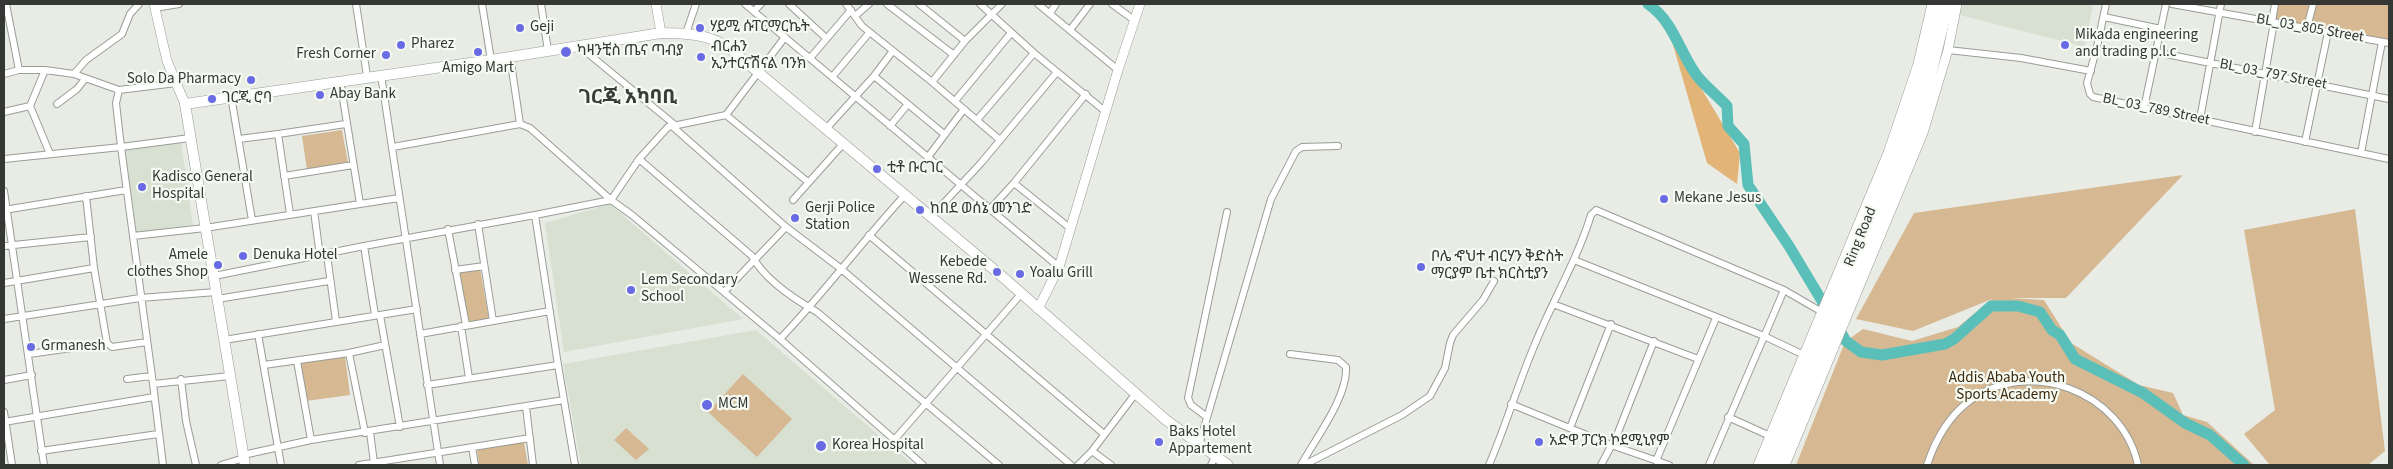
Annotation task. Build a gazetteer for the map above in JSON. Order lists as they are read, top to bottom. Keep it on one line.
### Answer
{"streets":{"highway":["Ring Road"],"street":["BL_03_805 Street","BL_03_797 Street","BL_03_789 Street"]},"districts":["ገርጂ አካባቢ"],"parks":["Addis Ababa Youth Sports Academy"],"places":["Geji","ሃይሚ ሱፐርማርኬት","Pharez","Mikada engineering and trading p.l.c","Amigo Mart","ካዛንቺስ ጤና ጣብያ","Fresh Corner","ብርሐን ኢንተርናሽናል ባንክ","Solo Da Pharmacy","Abay Bank","ገርጂ ሮባ","ቲቶ ቡርገር","Kadisco General Hospital","Mekane Jesus","ከበደ ወሰኔ መንገድ","Gerji Police Station","Denuka Hotel","Amele clothes Shop","ቦሌ ኆህተ ብርሃን ቅድስት ማርያም ቤተ ክርስቲያን","Kebede Wessene Rd.","Yoalu Grill","Lem Secondary School","Grmanesh","MCM","Baks Hotel Appartement","አድዋ ፓርክ ኮደሚኒየም","Korea Hospital"]}
